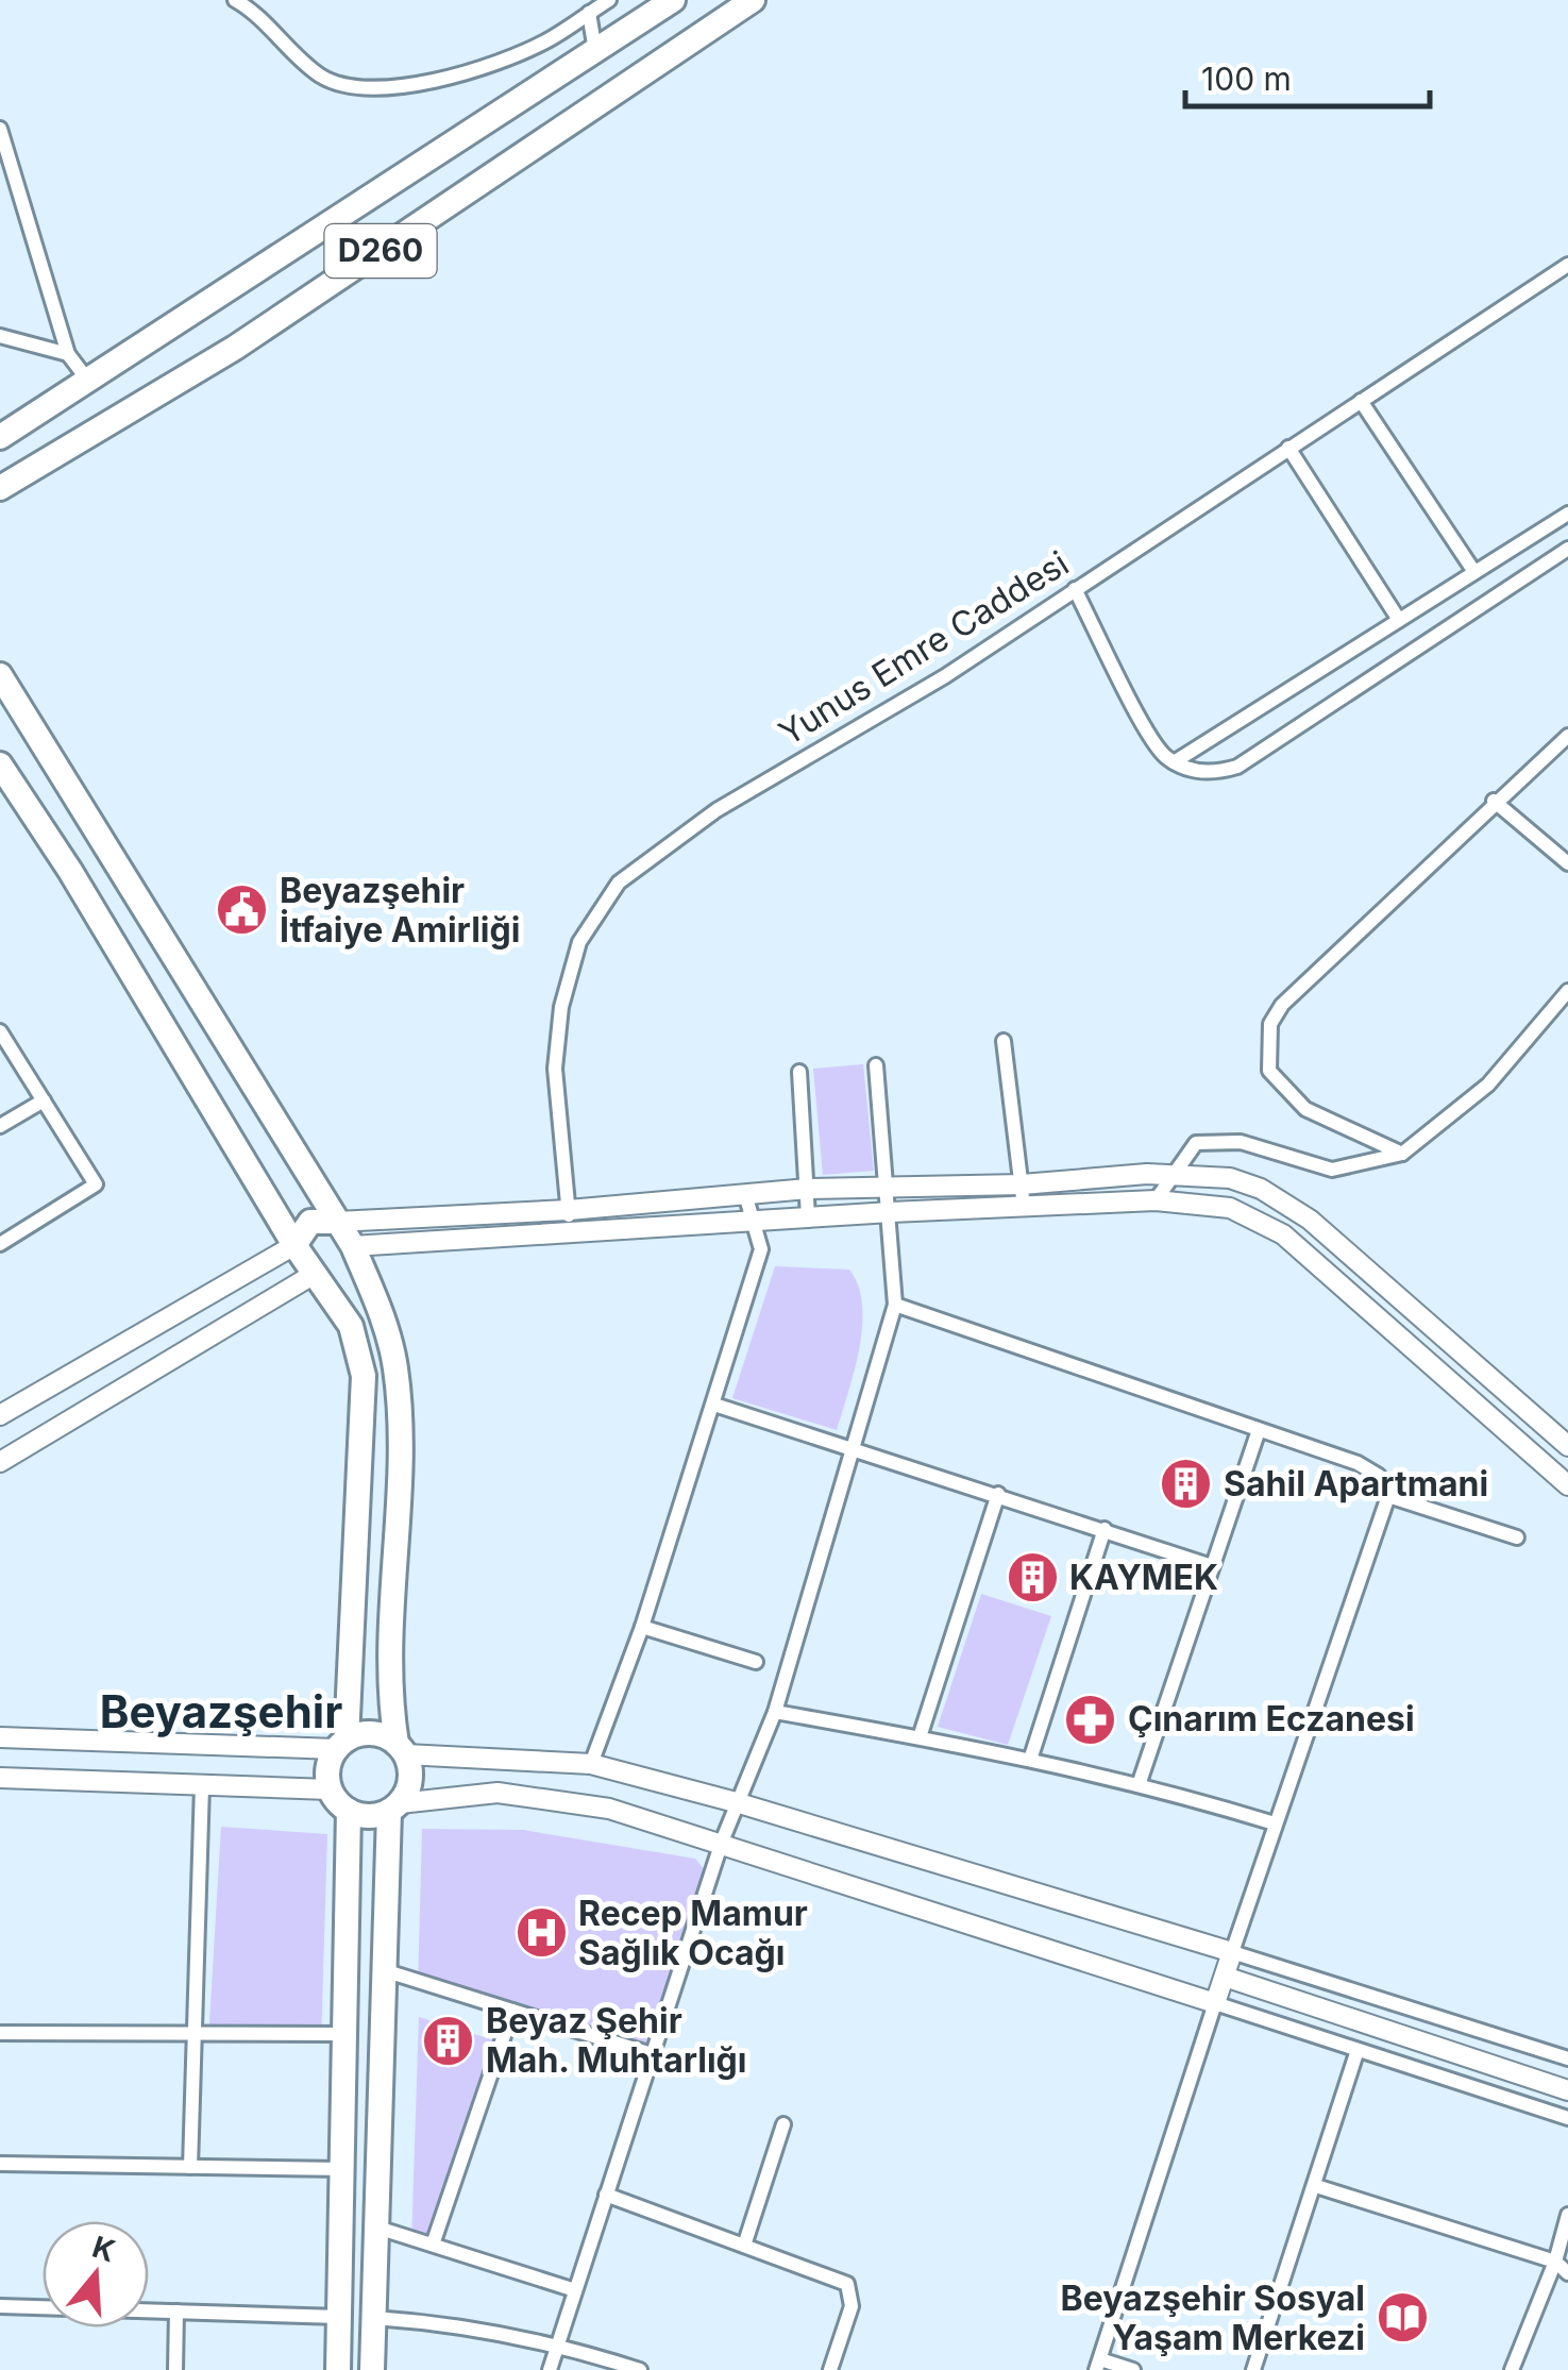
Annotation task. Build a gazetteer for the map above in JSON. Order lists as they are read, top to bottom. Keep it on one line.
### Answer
{"streets":{"highway":["D260"],"street":["Yunus Emre Caddesi"]},"districts":["Beyazşehir"],"places":{"public building":["Beyazşehir İtfaiye Amirliği"],"building":["Sahil Apartmani","KAYMEK","Beyaz Şehir Mah. Muhtarlığı"],"pharmacy":["Çınarım Eczanesi"],"hospital":["Recep Mamur Sağlık Ocağı"],"library":["Beyazşehir Sosyal Yaşam Merkezi"]},"scale_bar":"100 m","north":"top"}
